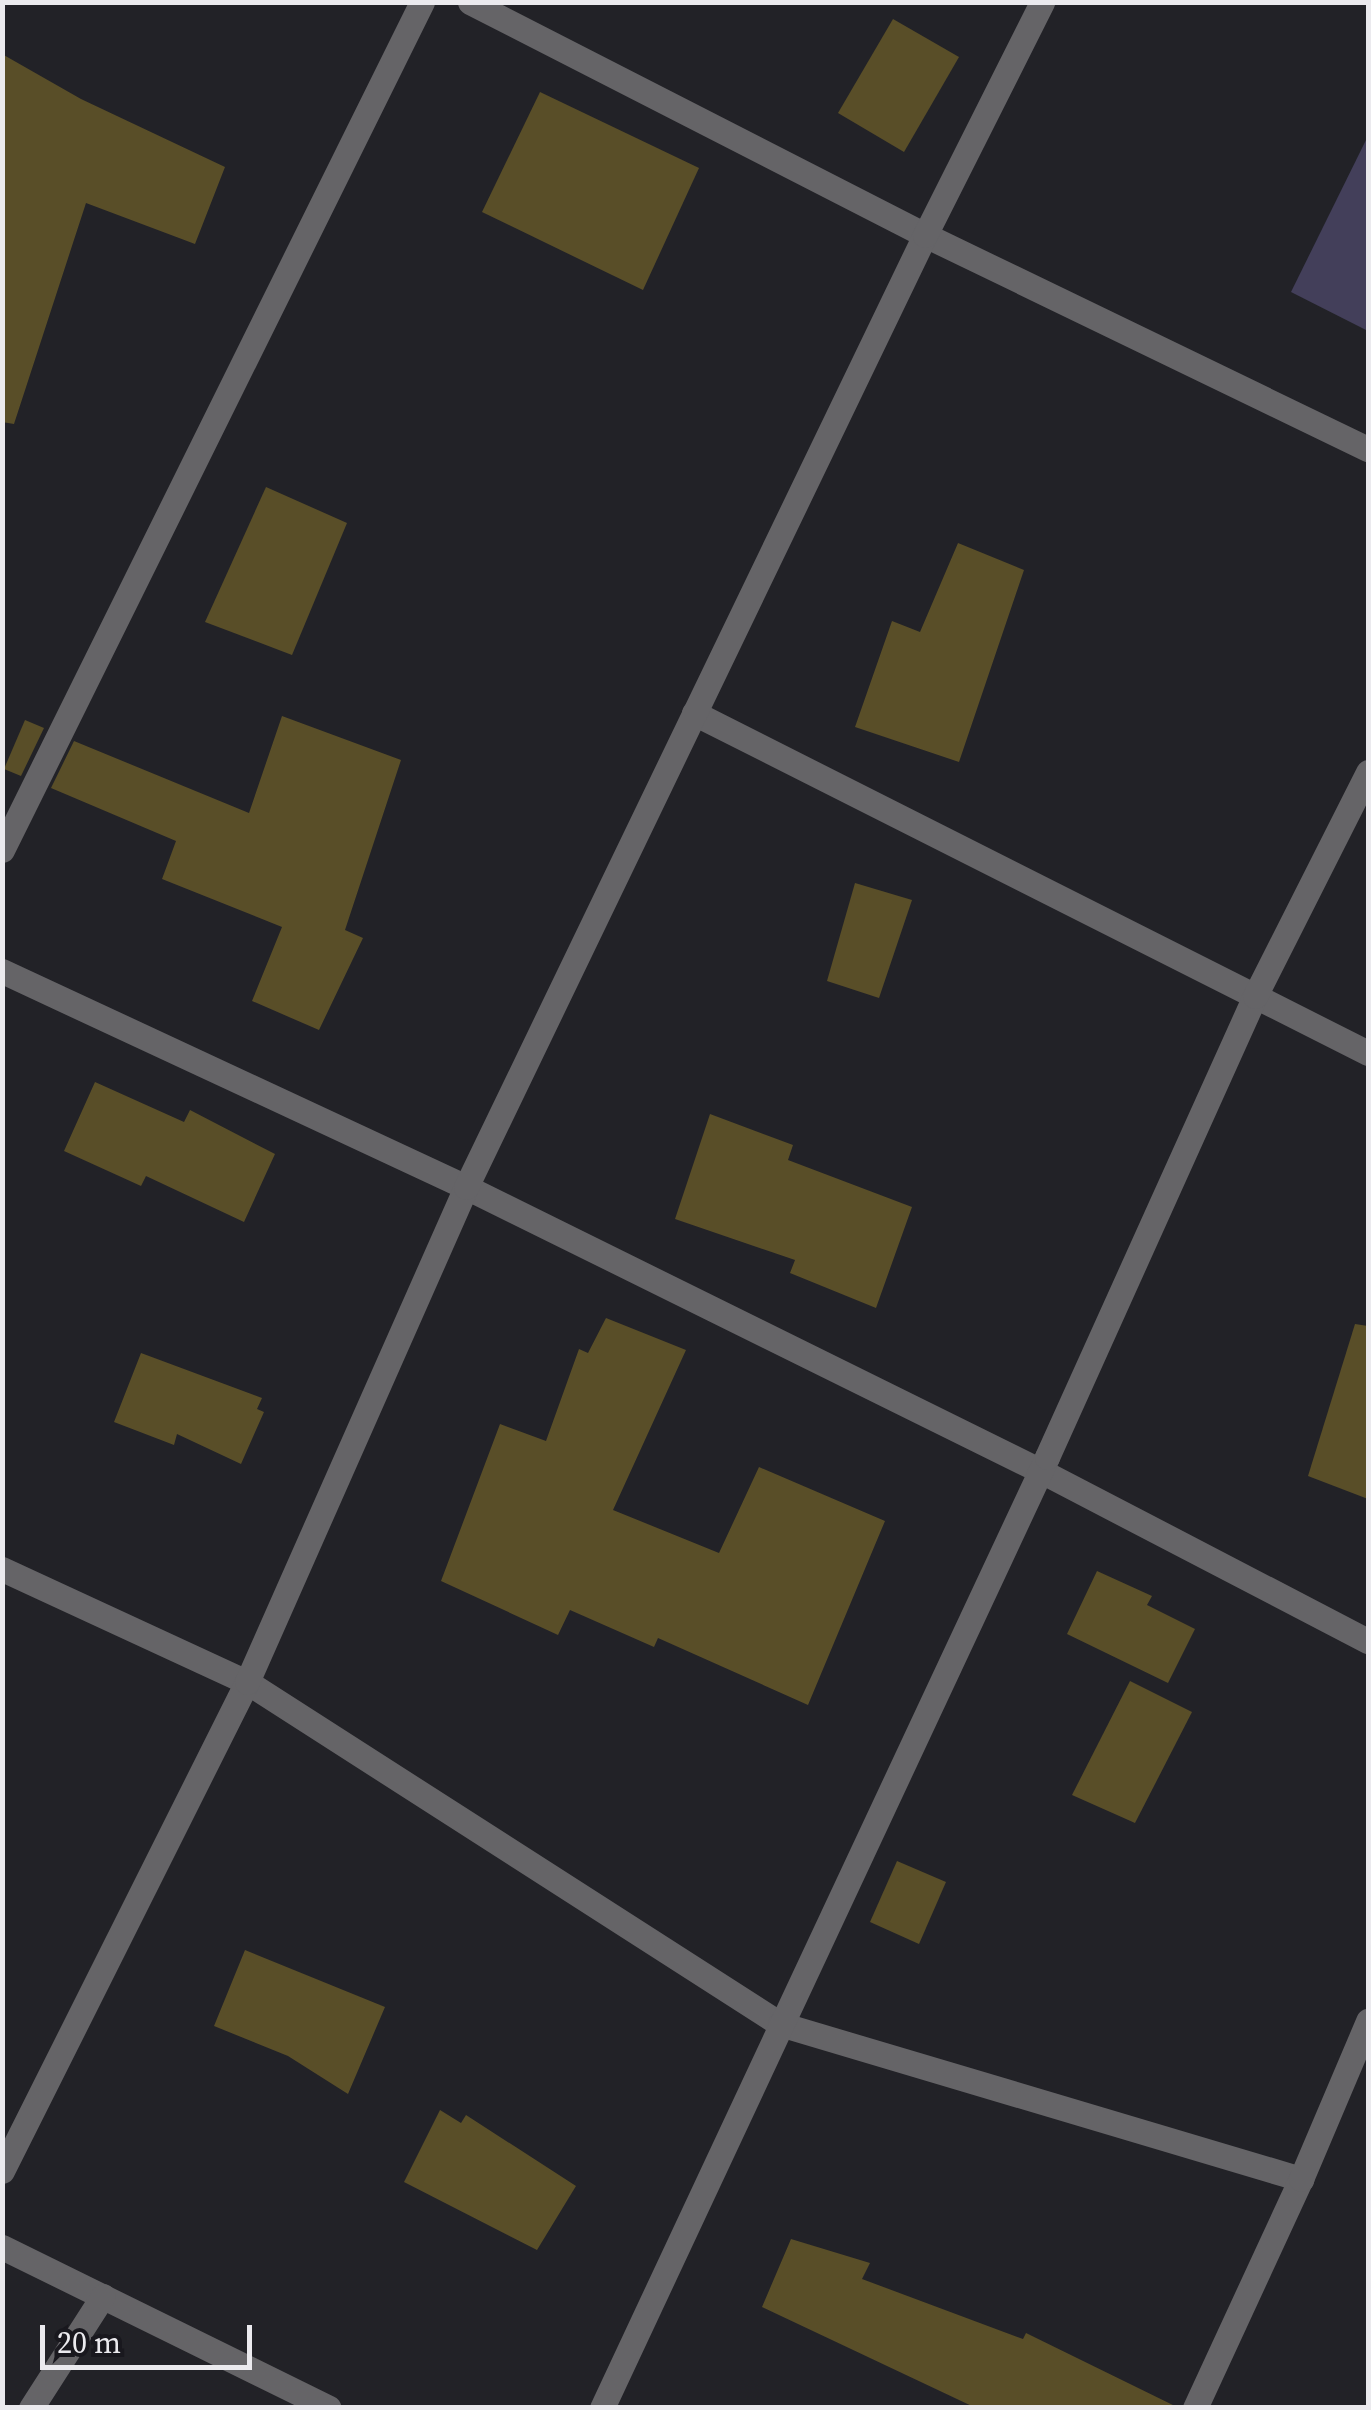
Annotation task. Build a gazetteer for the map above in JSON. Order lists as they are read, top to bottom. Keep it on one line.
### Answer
{"scale_bar":"20 m"}
